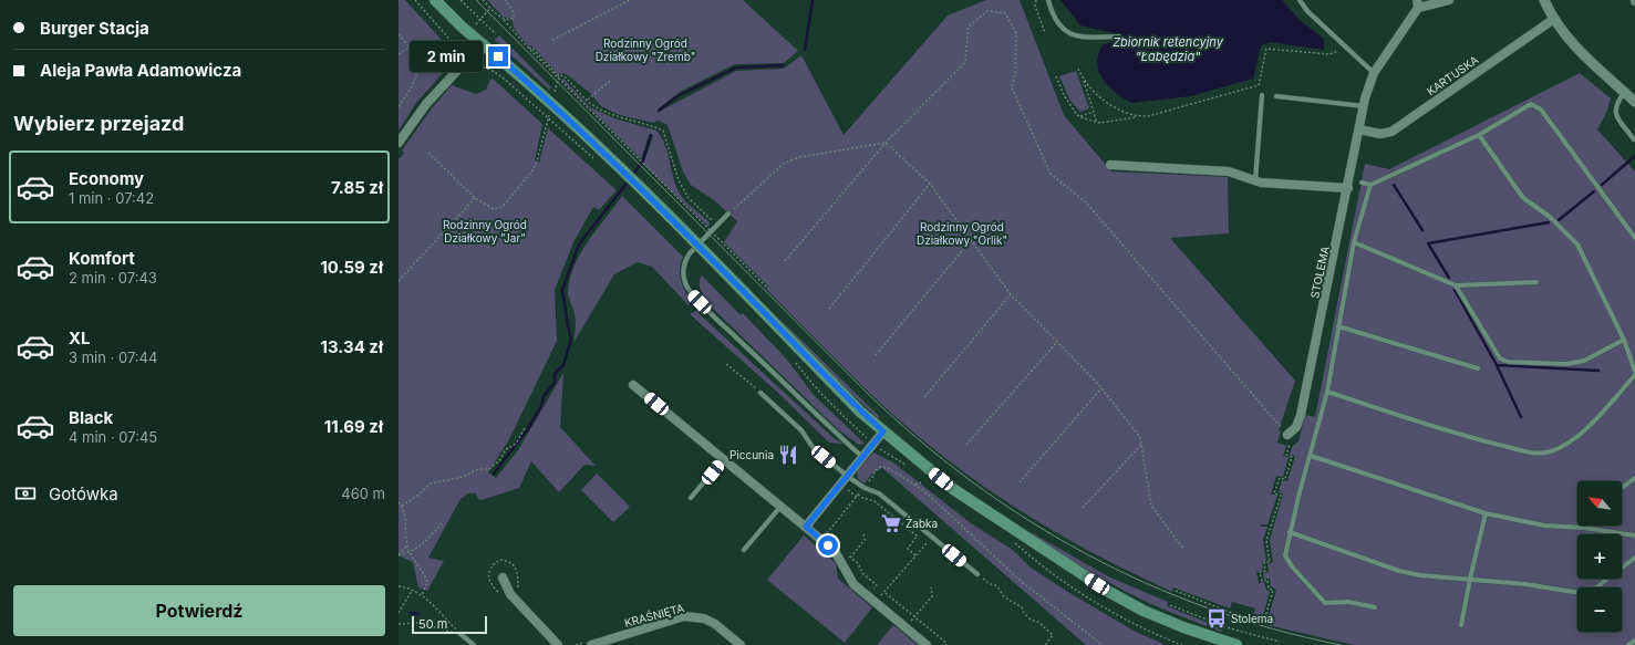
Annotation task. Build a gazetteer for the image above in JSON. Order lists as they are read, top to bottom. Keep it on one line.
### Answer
{"streets":{"street":["KARTUSKA","STOLEMA","KRAŚNIĘTA"]},"crossings":[["KARTUSKA","STOLEMA"]],"water":["Zbiornik retencyjny \"Łabędzia\""],"parks":["Rodzinny Ogród Działkowy \"Zremb\"","Rodzinny Ogród Działkowy \"Jar\"","Rodzinny Ogród Działkowy \"Orlik\""],"places":{"restaurant":["Piccunia"],"supermarket":["Żabka"],"bus stop":["Stolema"]},"scale_bar":"50 m","north":"top left","page":{"banner":["Burger Stacja","Aleja Pawła Adamowicza"],"bubble":"2 min","heading":"Wybierz przejazd","list":[{"name":"Economy","note":"1 min · 07:42","value":"7.85 zł"},{"name":"Komfort","note":"2 min · 07:43","value":"10.59 zł"},{"name":"XL","note":"3 min · 07:44","value":"13.34 zł"},{"name":"Black","note":"4 min · 07:45","value":"11.69 zł"}],"pay":["Gotówka","460 m"],"map_buttons":["+","−"],"buttons":"Potwierdź","scale":"50 m"}}
